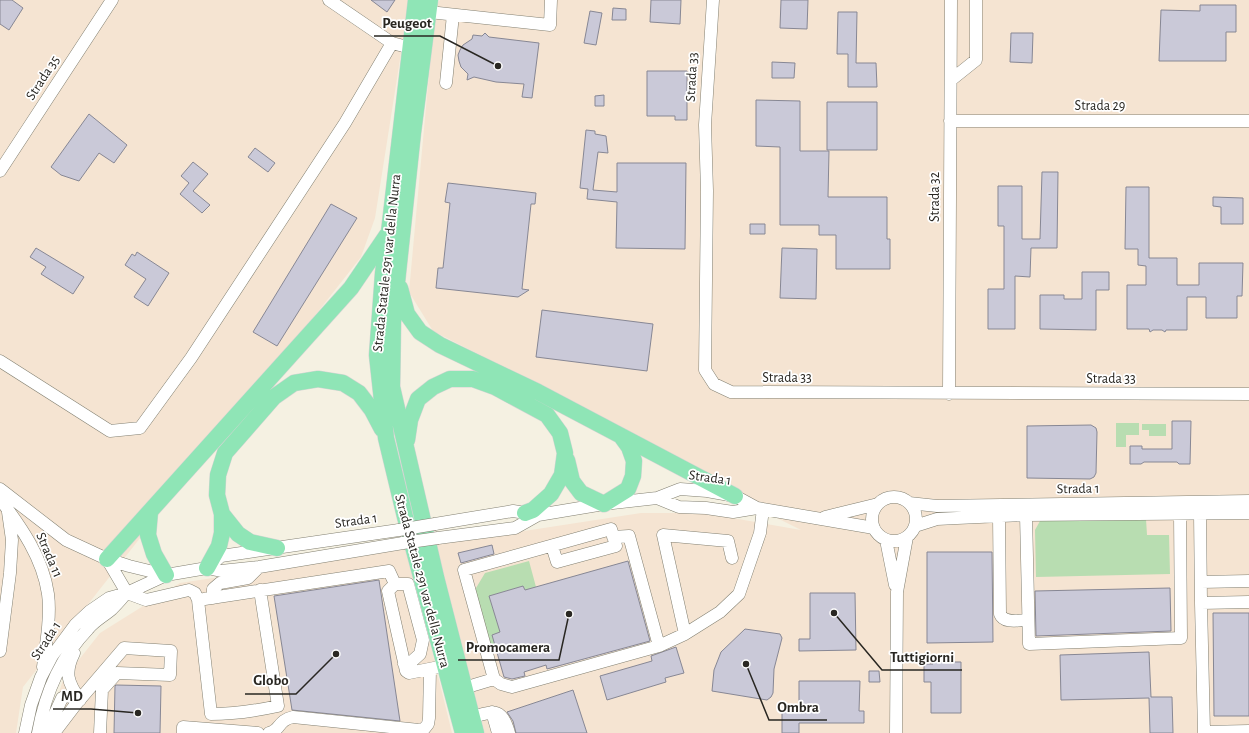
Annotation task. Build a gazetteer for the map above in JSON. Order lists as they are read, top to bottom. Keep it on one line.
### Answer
{"streets":{"main road":["Strada Statale 291 var della Nurra"],"street":["Strada 33","Strada 35","Strada 29","Strada 32","Strada 1","Strada 11"]},"crossings":[["Strada 33","Strada 32"],["Strada 29","Strada 32"],["Strada 1","Strada 11"]],"places":["Peugeot","Tuttigiorni","Promocamera","Globo","Ombra","MD"]}
